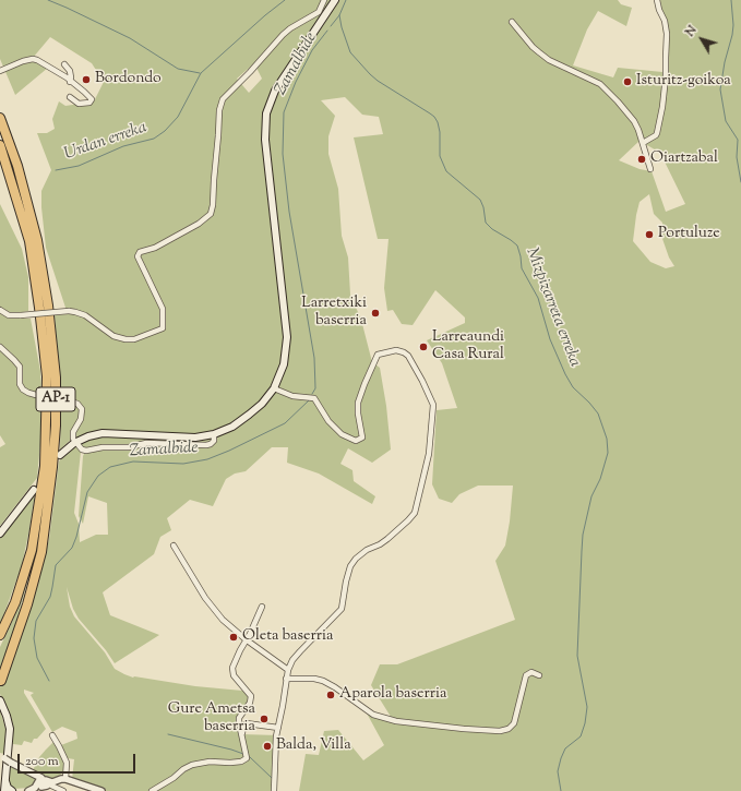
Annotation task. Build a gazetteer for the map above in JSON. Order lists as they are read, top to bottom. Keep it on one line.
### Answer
{"streets":{"highway":["AP-1"]},"water":["Zamalbide","Urdan erreka","Mizpizarreta erreka"],"places":["Bordondo","Isturitz-goikoa","Oiartzabal","Portuluze","Larretxiki baserria","Larreaundi Casa Rural","Oleta baserria","Aparola baserria","Gure Ametsa baserria","Balda, Villa"],"scale_bar":"200 m","north":"top left"}
